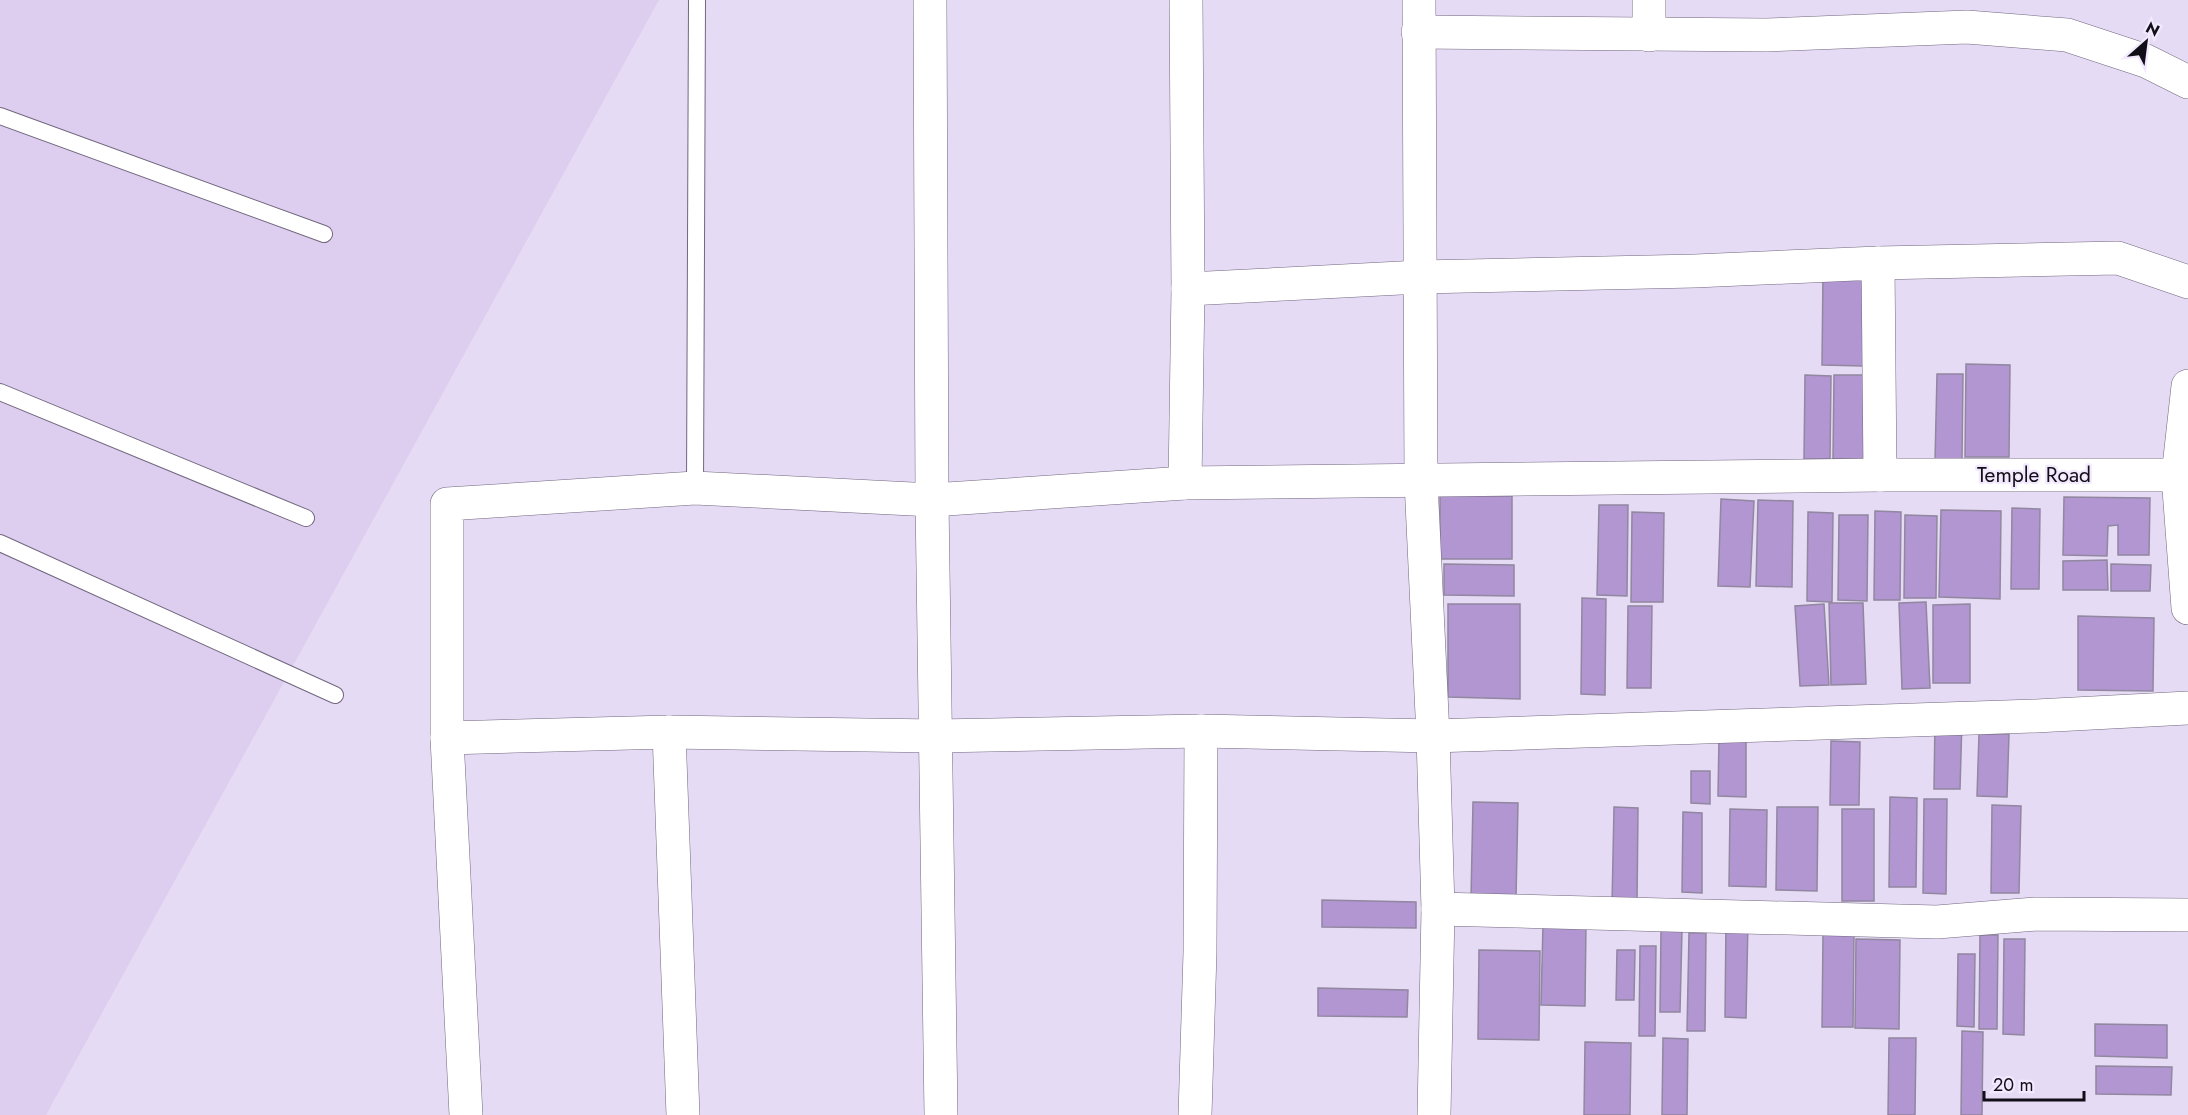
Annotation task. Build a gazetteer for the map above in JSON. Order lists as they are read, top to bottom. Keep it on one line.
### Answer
{"streets":{"street":["Temple Road"]},"scale_bar":"20 m","north":"top right"}
